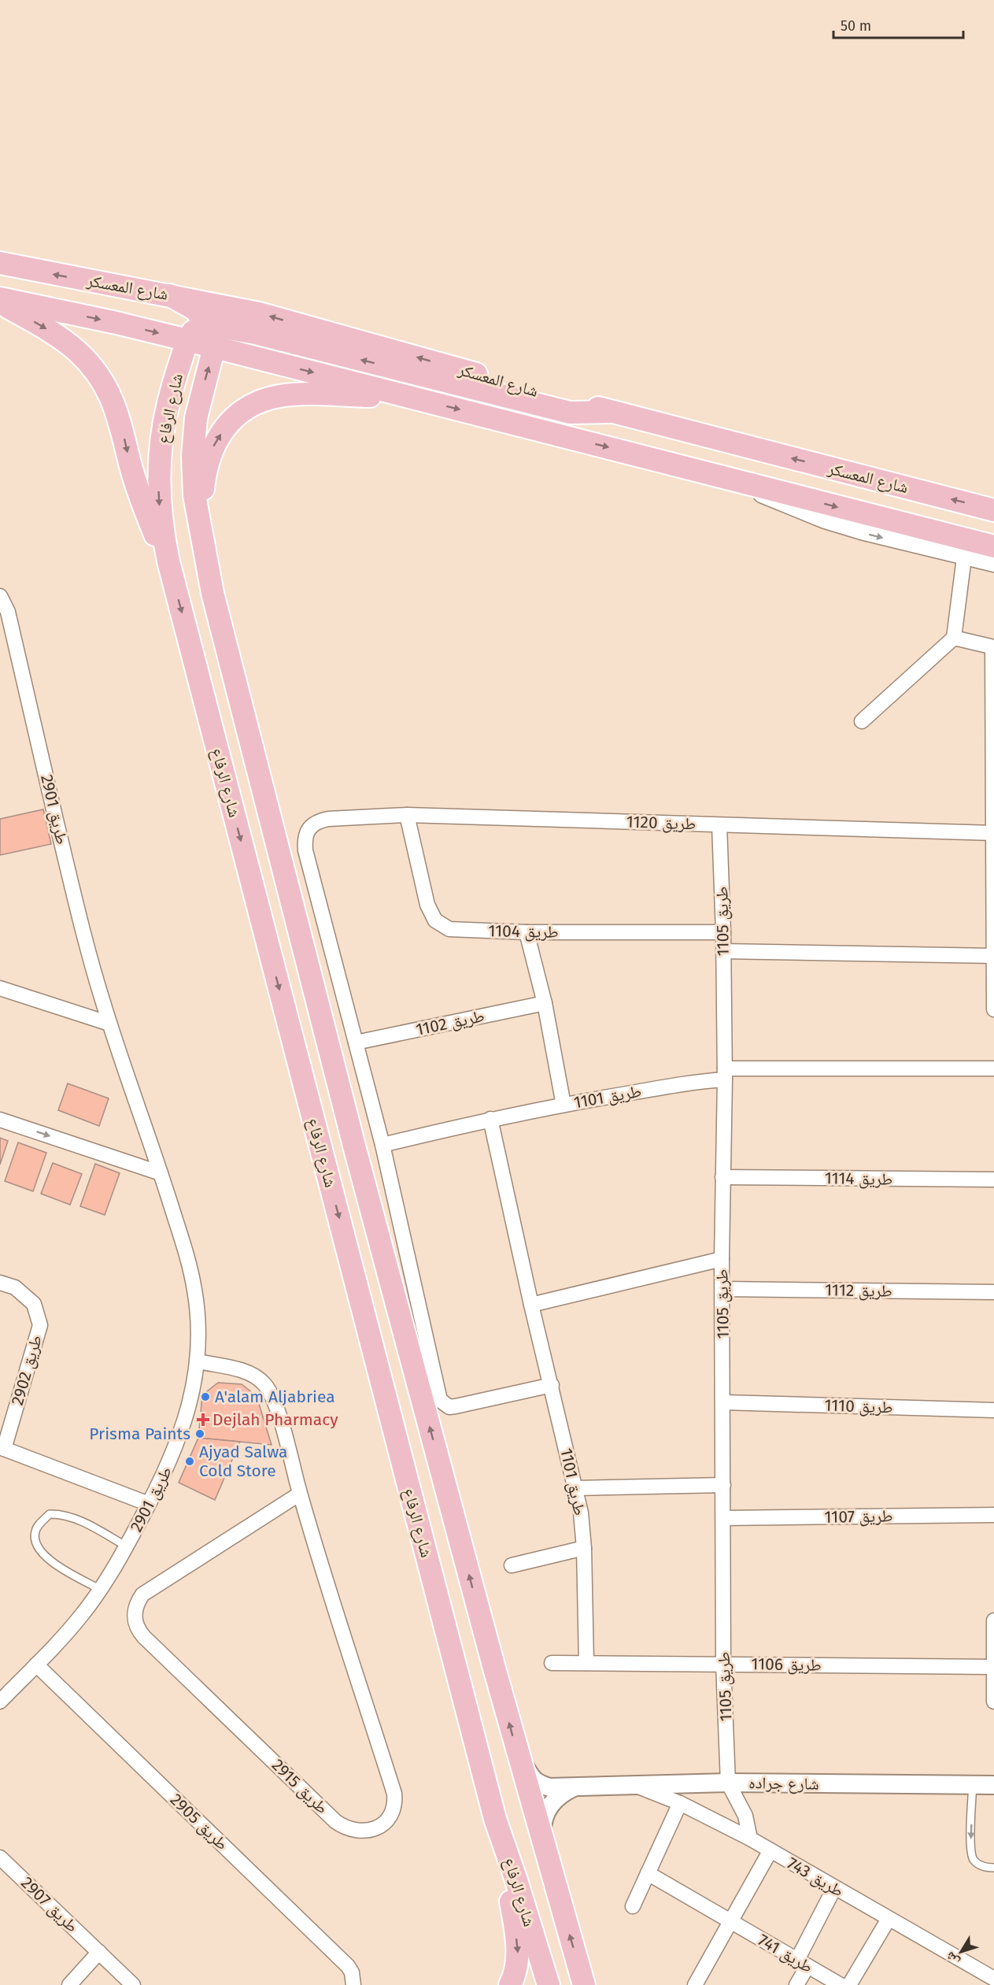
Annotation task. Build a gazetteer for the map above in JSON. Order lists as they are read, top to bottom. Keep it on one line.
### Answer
{"streets":{"main road":["شارع المعسكر","شارع الرفاع"],"street":["طريق 2901","طريق 1120","طريق 1105","طريق 1104","طريق 1102","طريق 1101","طريق 1114","طريق 1112","طريق 2902","طريق 1110","طريق 1107","طريق 1106","شارع جراده","طريق 2915","طريق 2905","طريق 743","طريق 2907","طريق 741"]},"crossings":[["شارع الرفاع","شارع جراده"],["طريق 2901","طريق 2902"],["طريق 2901","طريق 2915"],["طريق 2901","طريق 2905"],["طريق 1120","طريق 1105"],["طريق 1120","طريق 1104"],["طريق 1120","طريق 1102"],["طريق 1105","طريق 1104"],["طريق 1105","طريق 1101"],["طريق 1105","طريق 1114"],["طريق 1105","طريق 1112"],["طريق 1105","طريق 1110"],["طريق 1105","طريق 1107"],["طريق 1105","طريق 1106"],["طريق 1105","شارع جراده"],["طريق 1101","طريق 1106"],["شارع جراده","طريق 743"]],"places":{"other":["A'alam Aljabriea","Prisma Paints","Ajyad Salwa Cold Store"],"health":["Dejlah Pharmacy"]},"scale_bar":"50 m","north":"bottom left"}
